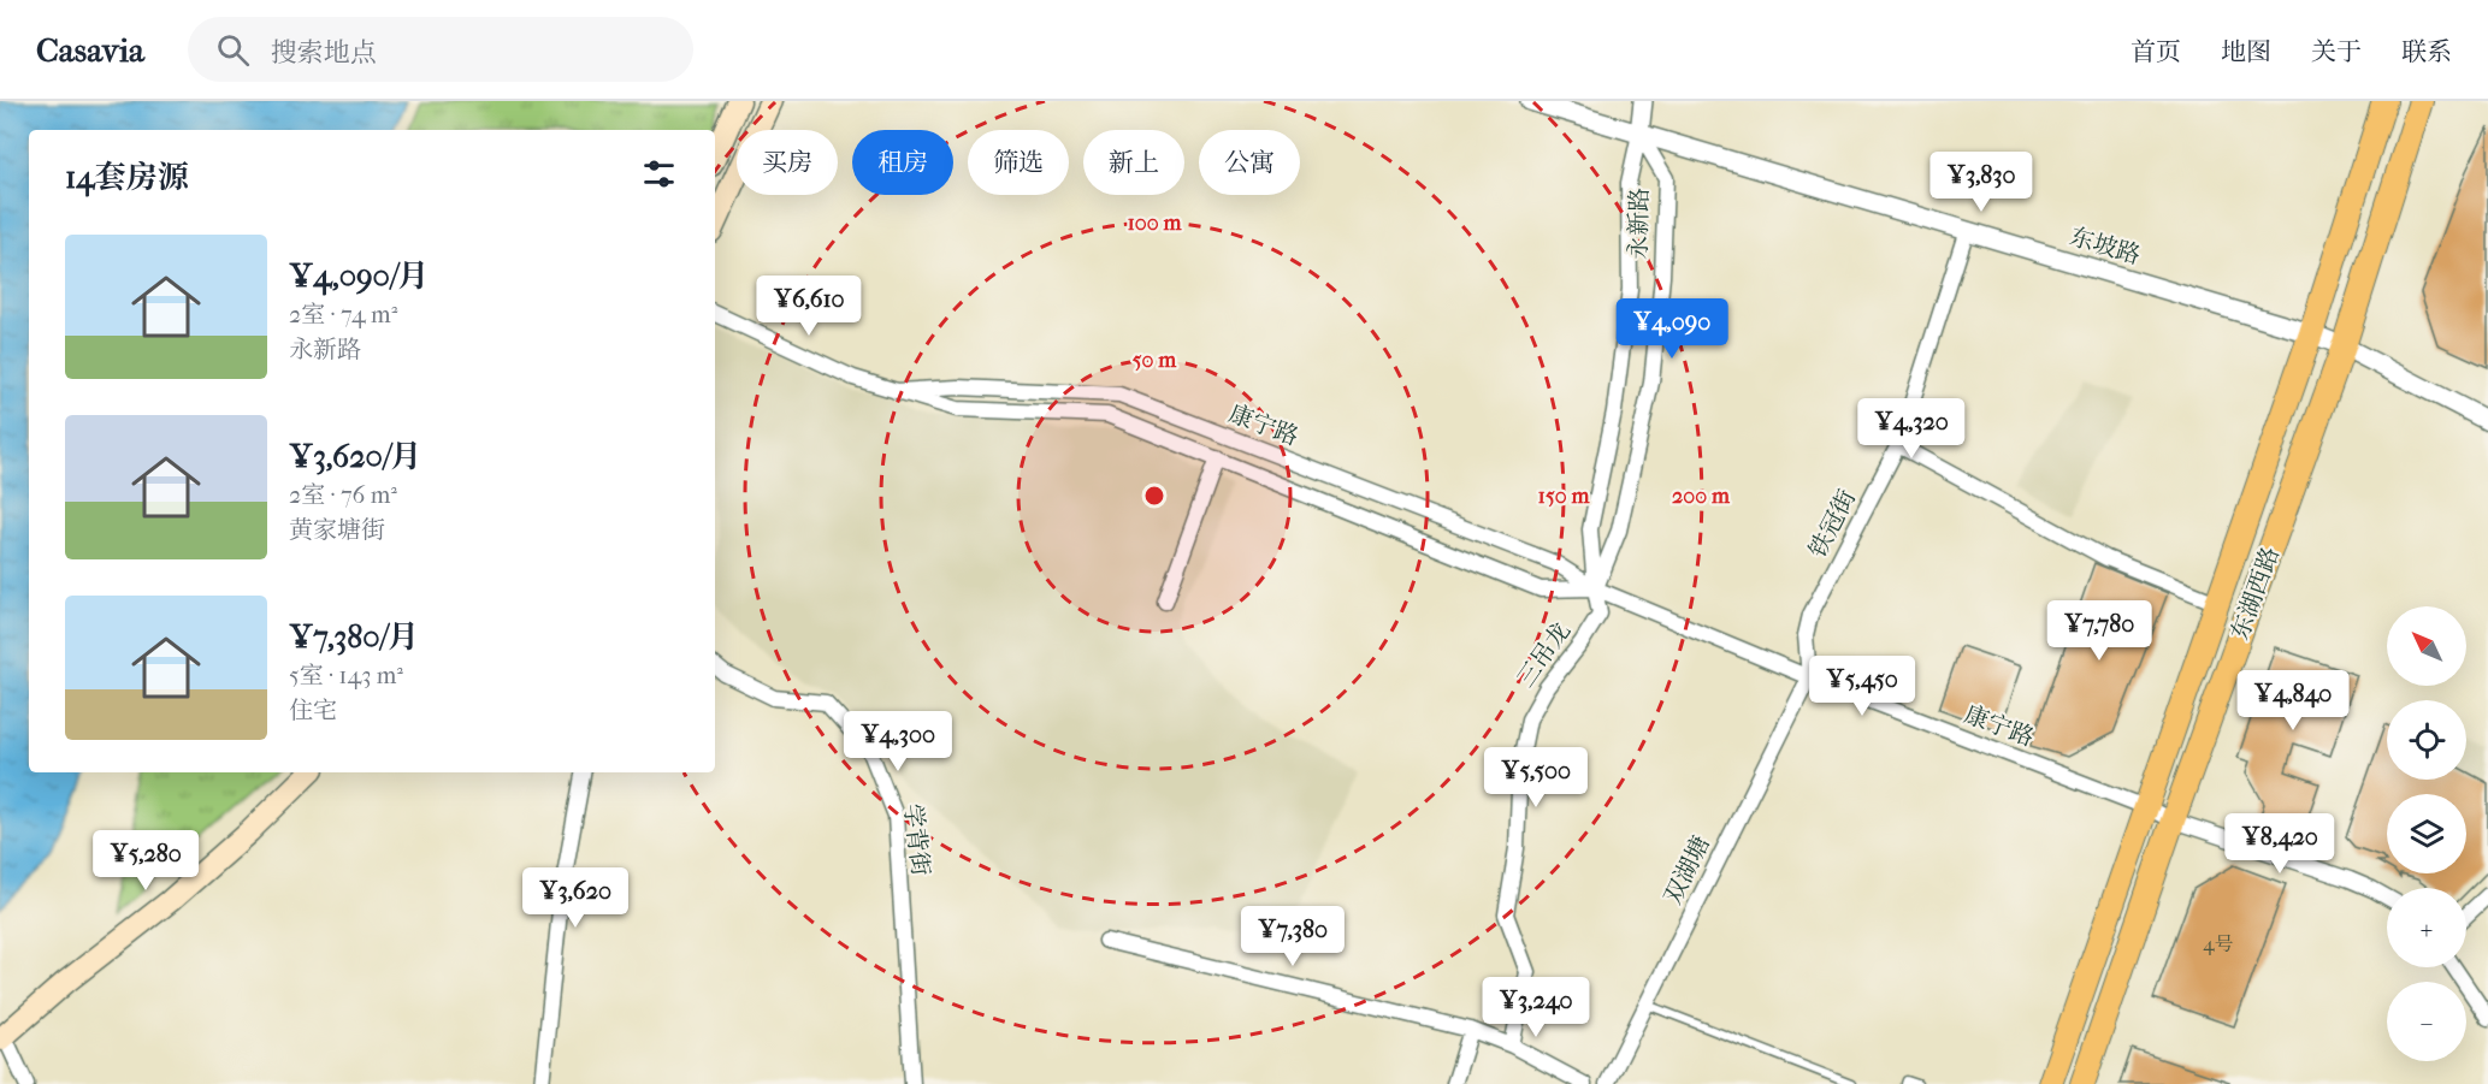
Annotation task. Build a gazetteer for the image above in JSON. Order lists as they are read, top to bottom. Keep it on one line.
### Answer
{"streets":{"main road":["东湖西路"],"street":["永新路","东坡路","康宁路","铁冠街","三吊龙","学背街","双湖塘"]},"crossings":[["永新路","东坡路"],["永新路","康宁路"],["永新路","三吊龙"],["东坡路","铁冠街"],["东坡路","东湖西路"],["康宁路","铁冠街"],["康宁路","东湖西路"],["康宁路","三吊龙"],["康宁路","双湖塘"],["铁冠街","双湖塘"]],"house_numbers":["4号"],"north":"top left","page":{"header":"Casavia","search":"搜索地点","nav":["首页","地图","关于","联系"],"chip":["买房","租房","筛选","新上","公寓"],"heading":"14套房源","price":["¥3,830","¥6,610","¥4,090","¥4,320","¥7,780","¥5,450","¥4,840","¥4,300","¥5,500","¥8,420","¥5,280","¥3,620","¥7,380","¥3,240"],"list":[{"name":"¥4,090/月","note":"2室 · 74 m² · 永新路"},{"name":"¥3,620/月","note":"2室 · 76 m² · 黄家塘街"},{"name":"¥7,380/月","note":"5室 · 143 m² · 住宅"}],"map_buttons":["+","−"]},"rings":["100 m","50 m","150 m","200 m"]}
